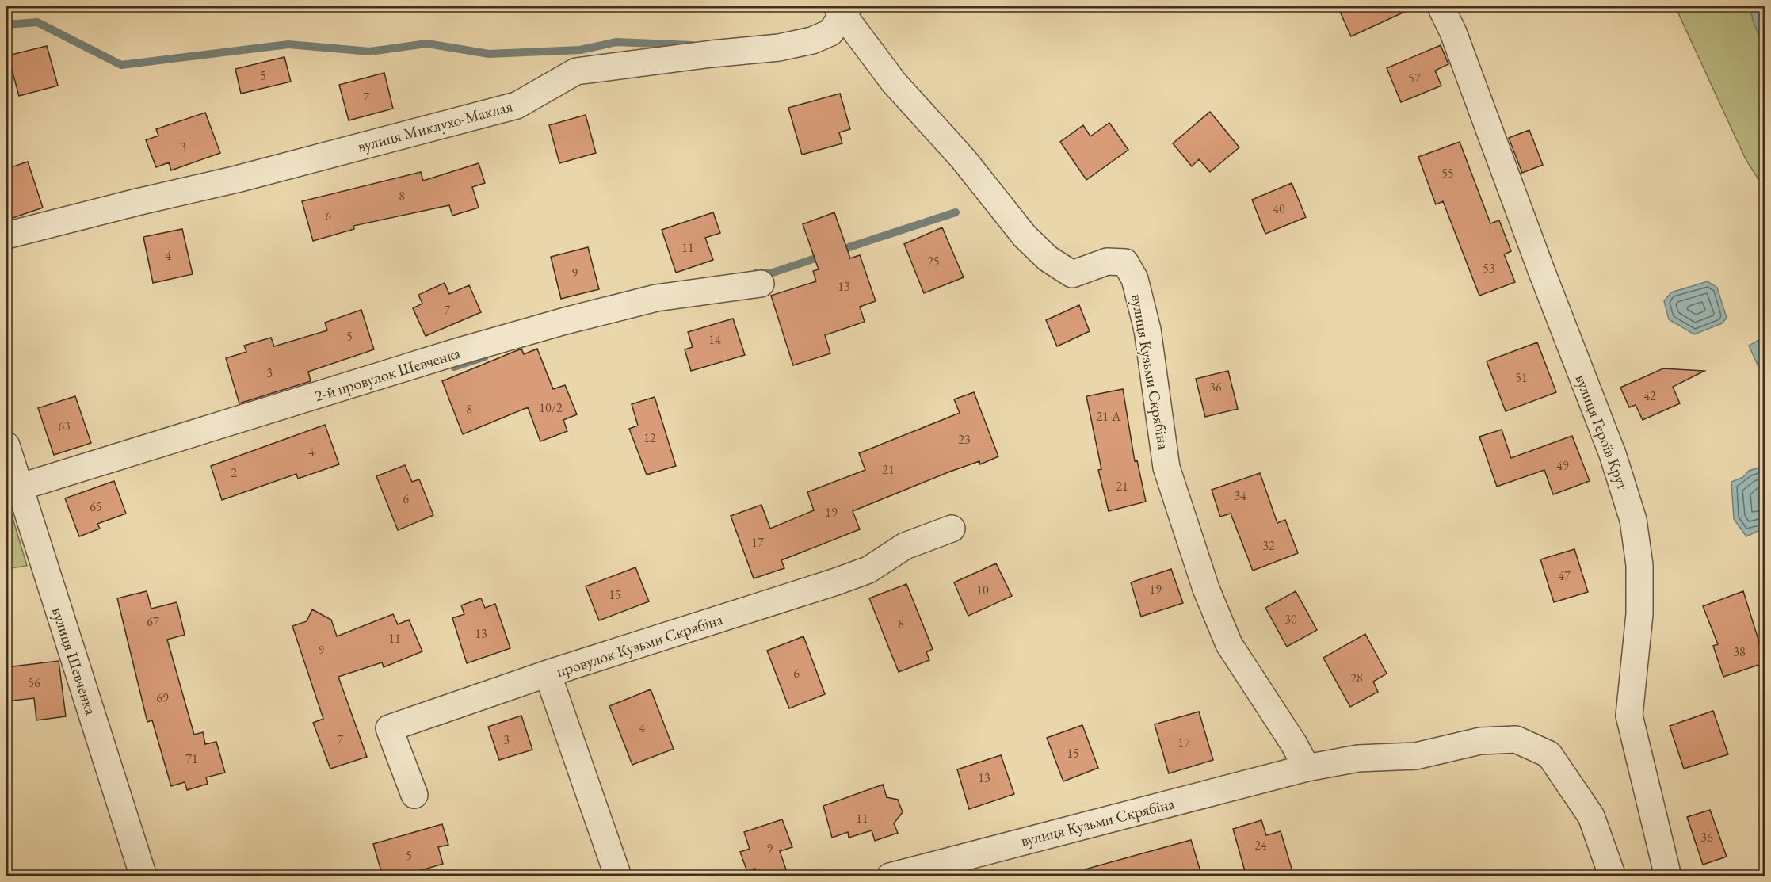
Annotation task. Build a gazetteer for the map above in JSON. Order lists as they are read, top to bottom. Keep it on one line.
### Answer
{"streets":{"street":["вулиця Миклухо-Маклая","вулиця Кузьми Скрябіна","2-й провулок Шевченка","вулиця Героїв Крут","провулок Кузьми Скрябіна","вулиця Шевченка"]},"crossings":[["вулиця Миклухо-Маклая","вулиця Кузьми Скрябіна"],["2-й провулок Шевченка","вулиця Шевченка"]],"house_numbers":["5","57","7","3","55","8","40","6","11","4","25","53","9","13","7","5","14","3","51","36","42","10/2","8","21-А","63","12","23","4","49","21","2","21","34","6","65","19","17","32","47","19","10","15","30","67","8","13","11","9","38","6","28","56","69","4","7","3","17","15","71","13","11","36","24","9","5"]}
